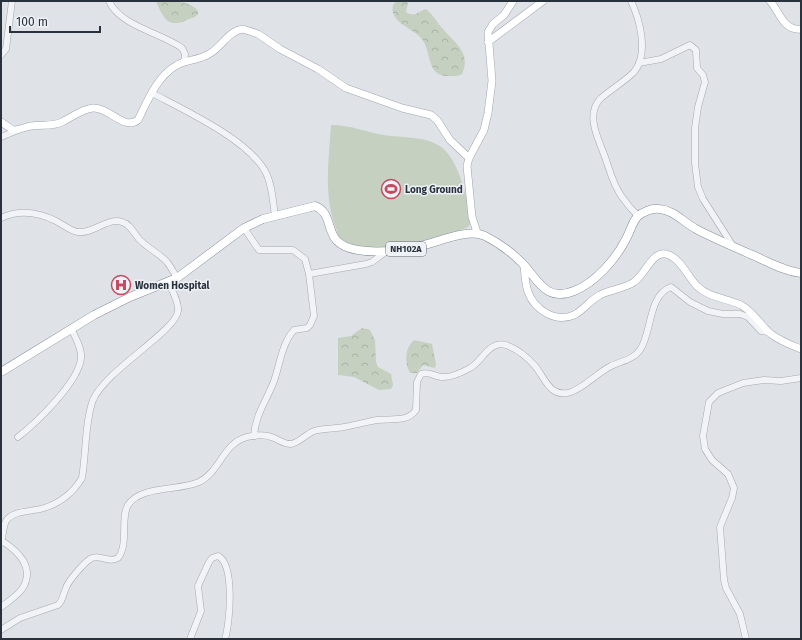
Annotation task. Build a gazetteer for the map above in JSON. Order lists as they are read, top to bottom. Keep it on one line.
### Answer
{"streets":{"highway":["NH102A"]},"places":{"sports":["Long Ground"],"hospital":["Women Hospital"]},"scale_bar":"100 m"}
